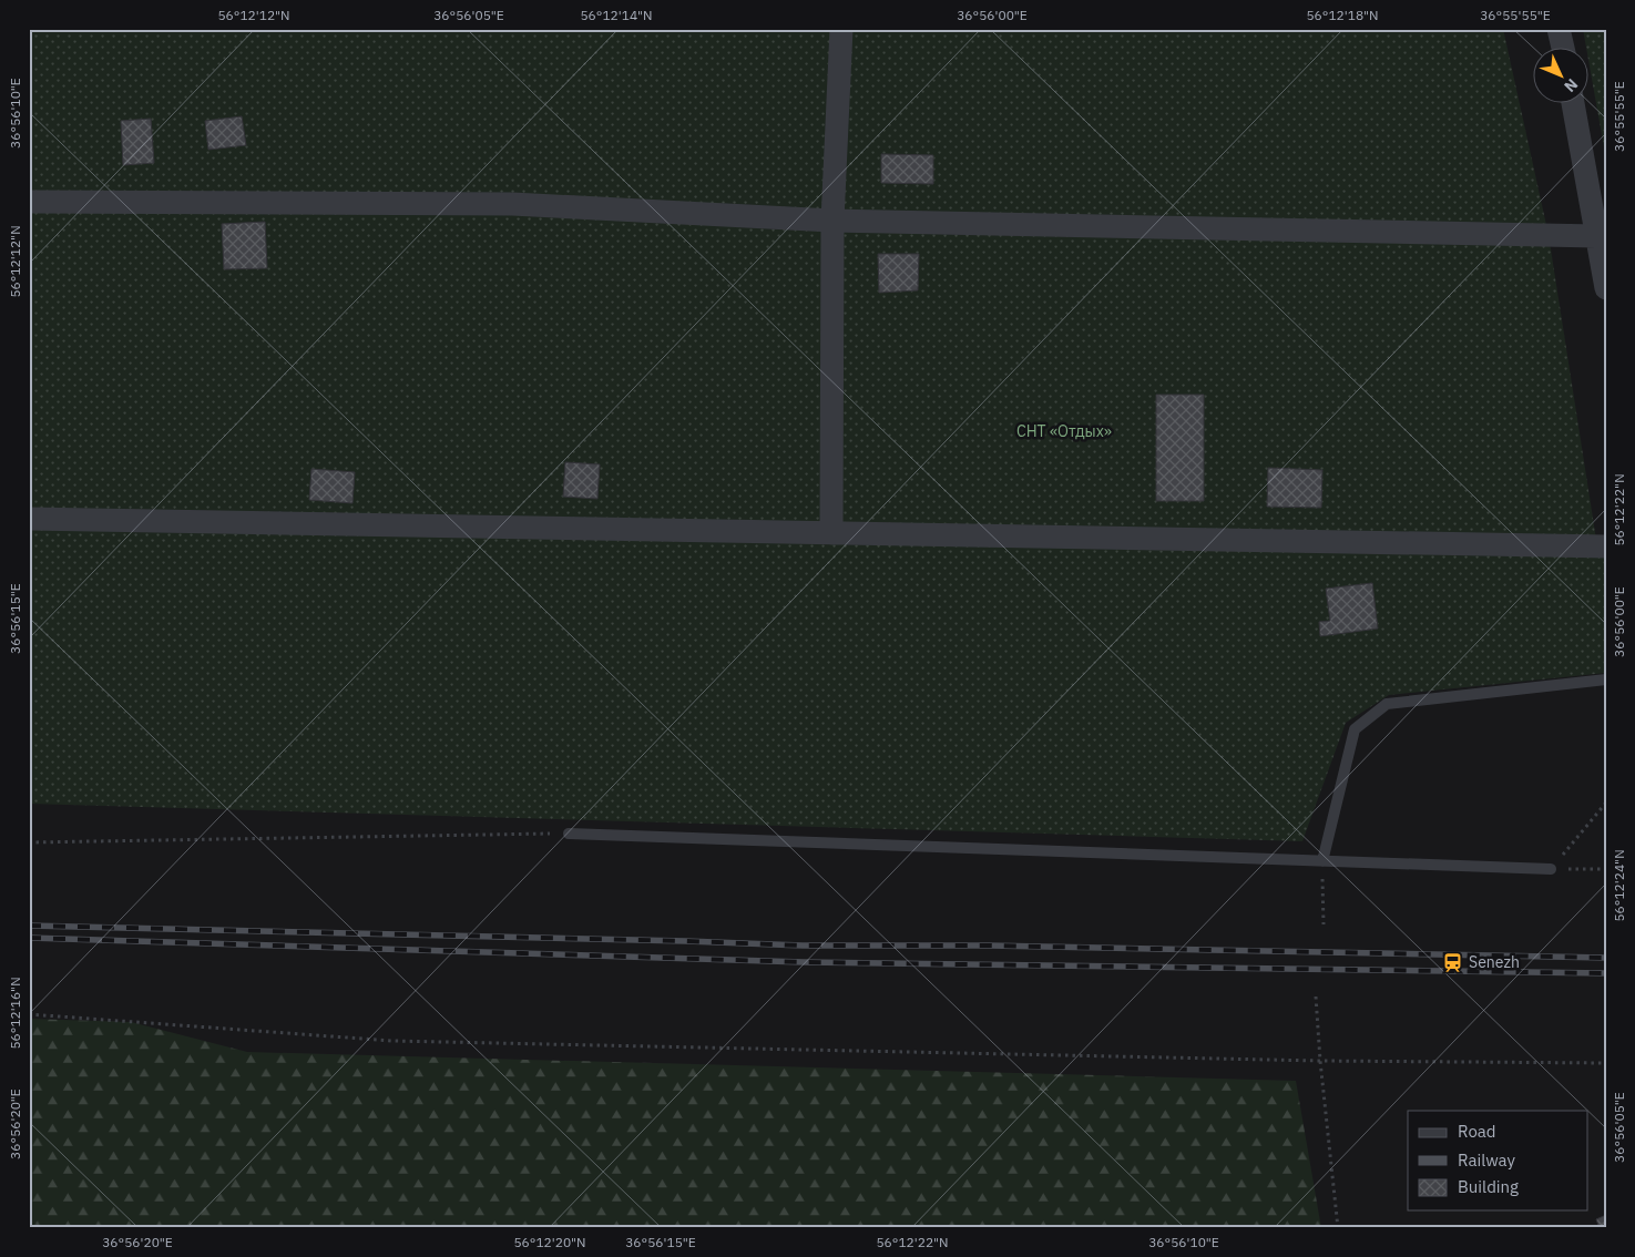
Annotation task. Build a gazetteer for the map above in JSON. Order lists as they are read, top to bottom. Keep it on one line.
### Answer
{"parks":["СНТ «Отдых»"],"places":{"station":["Senezh"]},"legend":["Road","Railway","Building"],"north":"bottom right","coordinates":["56°12'12\"N","36°56'05\"E","56°12'14\"N","36°56'00\"E","56°12'18\"N","36°55'55\"E","36°56'10\"E","56°12'22\"N","36°56'15\"E","56°12'24\"N","56°12'16\"N","36°56'20\"E","56°12'20\"N"]}
